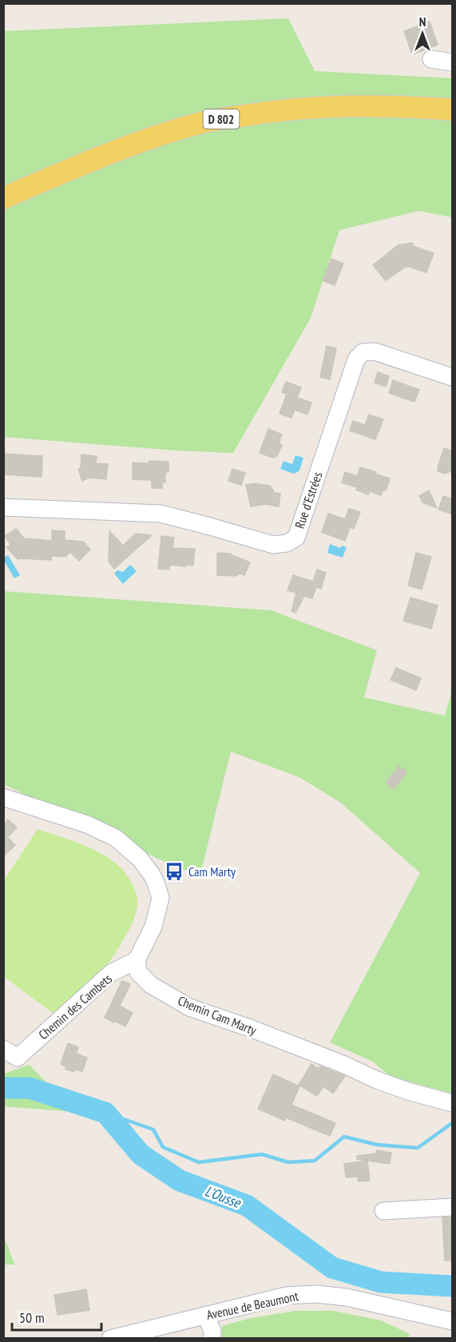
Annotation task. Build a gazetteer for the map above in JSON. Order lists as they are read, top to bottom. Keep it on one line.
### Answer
{"streets":{"main road":["D 802"],"street":["Rue d’Estrées","Chemin des Cambets","Chemin Cam Marty","Avenue de Beaumont"]},"crossings":[["Chemin des Cambets","Chemin Cam Marty"]],"water":["L'Ousse"],"places":{"bus stop":["Cam Marty"]},"scale_bar":"50 m","north":"top"}
